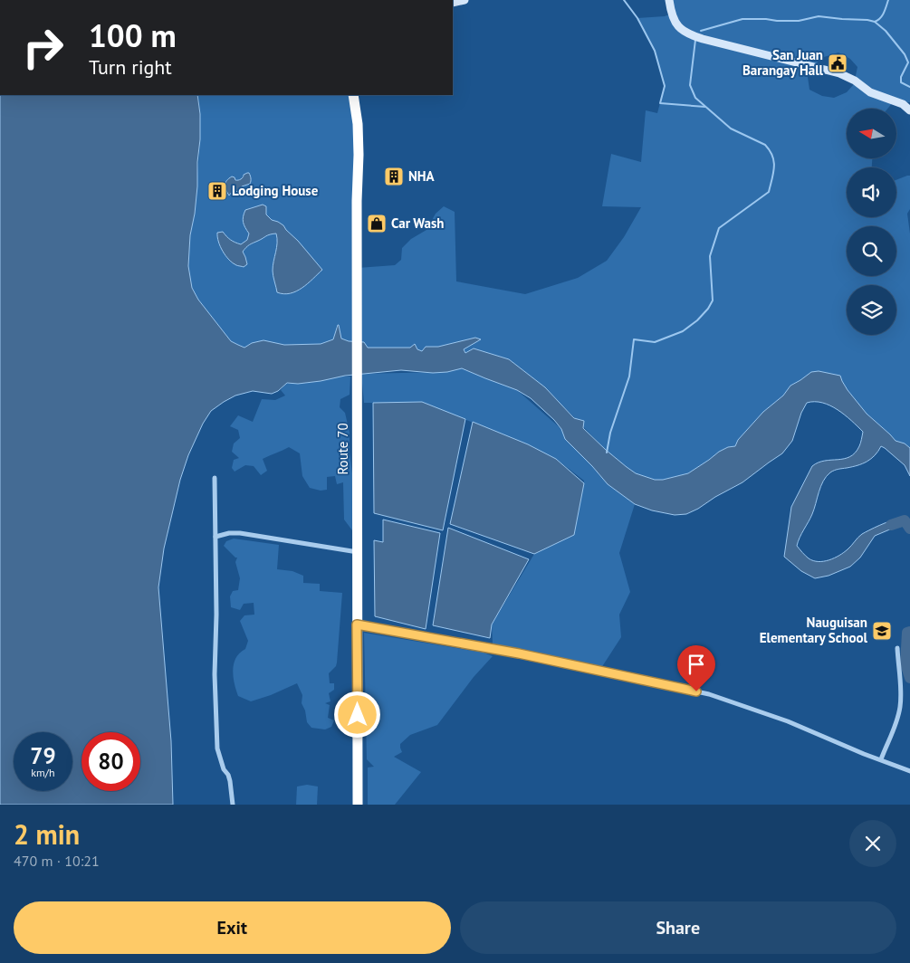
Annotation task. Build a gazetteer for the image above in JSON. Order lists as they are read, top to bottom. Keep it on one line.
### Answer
{"streets":{"highway":["Route 70"]},"places":{"public building":["San Juan Barangay Hall"],"building":["NHA","Lodging House"],"shop":["Car Wash"],"school or university":["Nauguisan Elementary School"]},"north":"left","page":{"turn":["100 m","Turn right"],"speed":"79 km/h","limit":"80","heading":["2 min","470 m · 10:21"],"buttons":["Exit","Share"]}}
